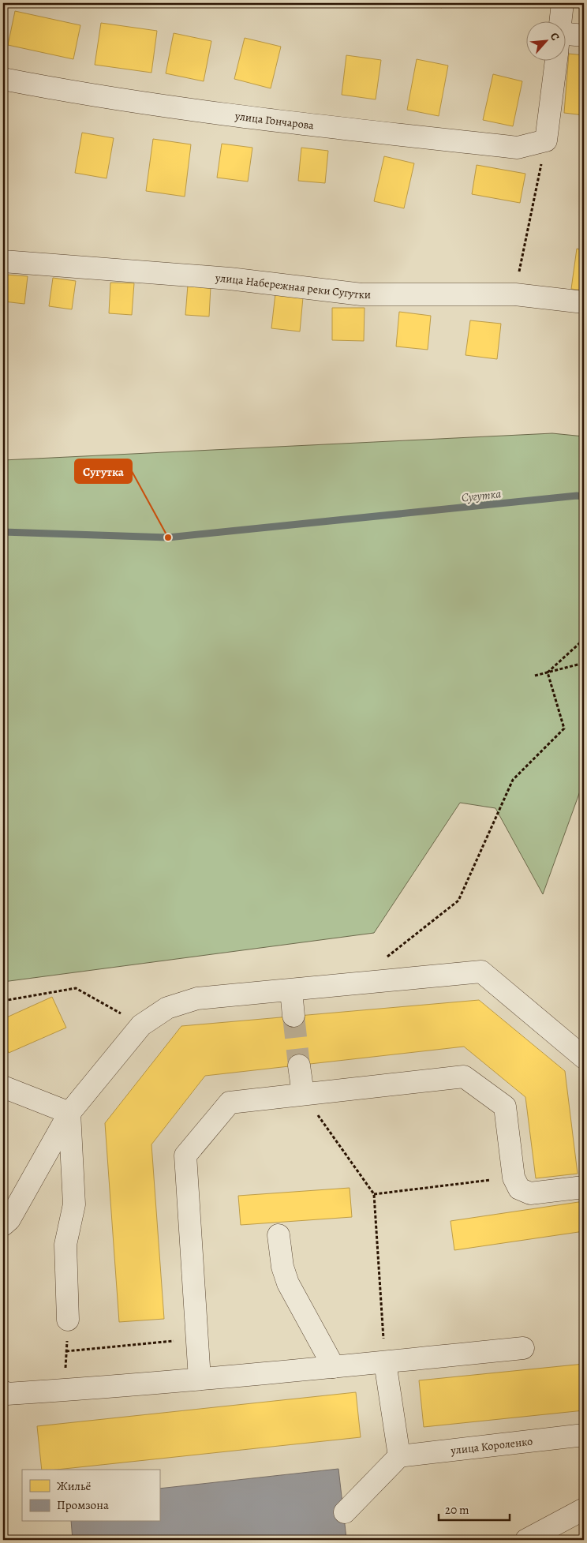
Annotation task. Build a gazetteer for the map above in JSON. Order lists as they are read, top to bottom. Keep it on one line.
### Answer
{"streets":{"street":["улица Гончарова","улица Набережная реки Сугутки","улица Короленко"]},"water":["Сугутка"],"places":["Сугутка"],"legend":["Жильё","Промзона"],"scale_bar":"20 m","north":"top right"}
